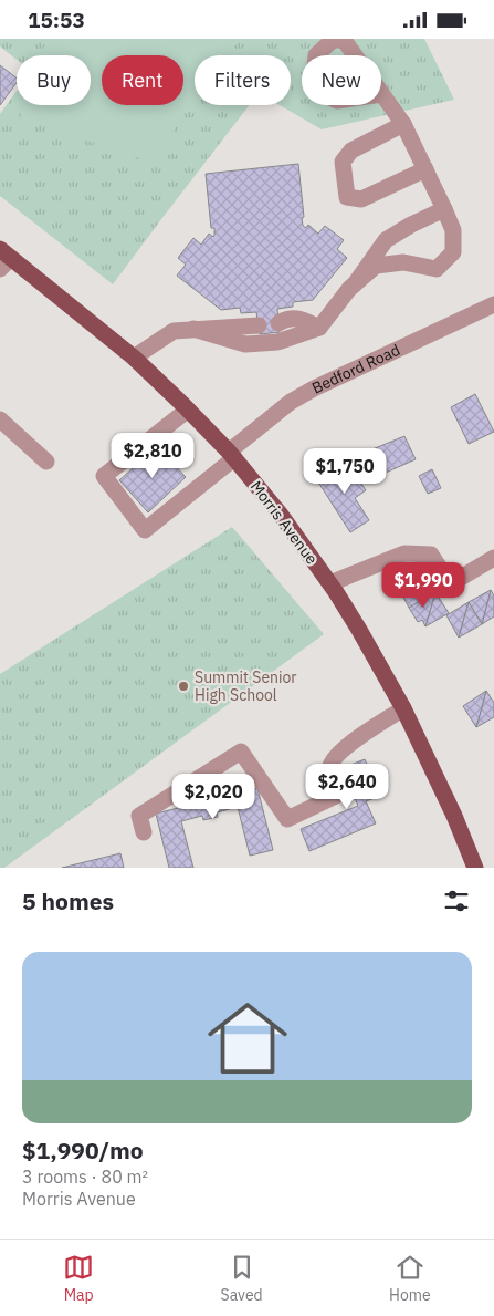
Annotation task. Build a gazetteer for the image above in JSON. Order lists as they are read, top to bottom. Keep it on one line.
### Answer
{"streets":{"main road":["Morris Avenue"],"street":["Bedford Road"]},"crossings":[["Bedford Road","Morris Avenue"]],"places":["Summit Senior High School"],"page":{"status":"15:53","chip":["Buy","Rent","Filters","New"],"price":["$2,810","$1,750","$1,990","$2,640","$2,020"],"heading":"5 homes","list":[{"name":"$1,990/mo","note":"3 rooms · 80 m² · Morris Avenue"}],"tabs":["Map","Saved","Home"]}}
